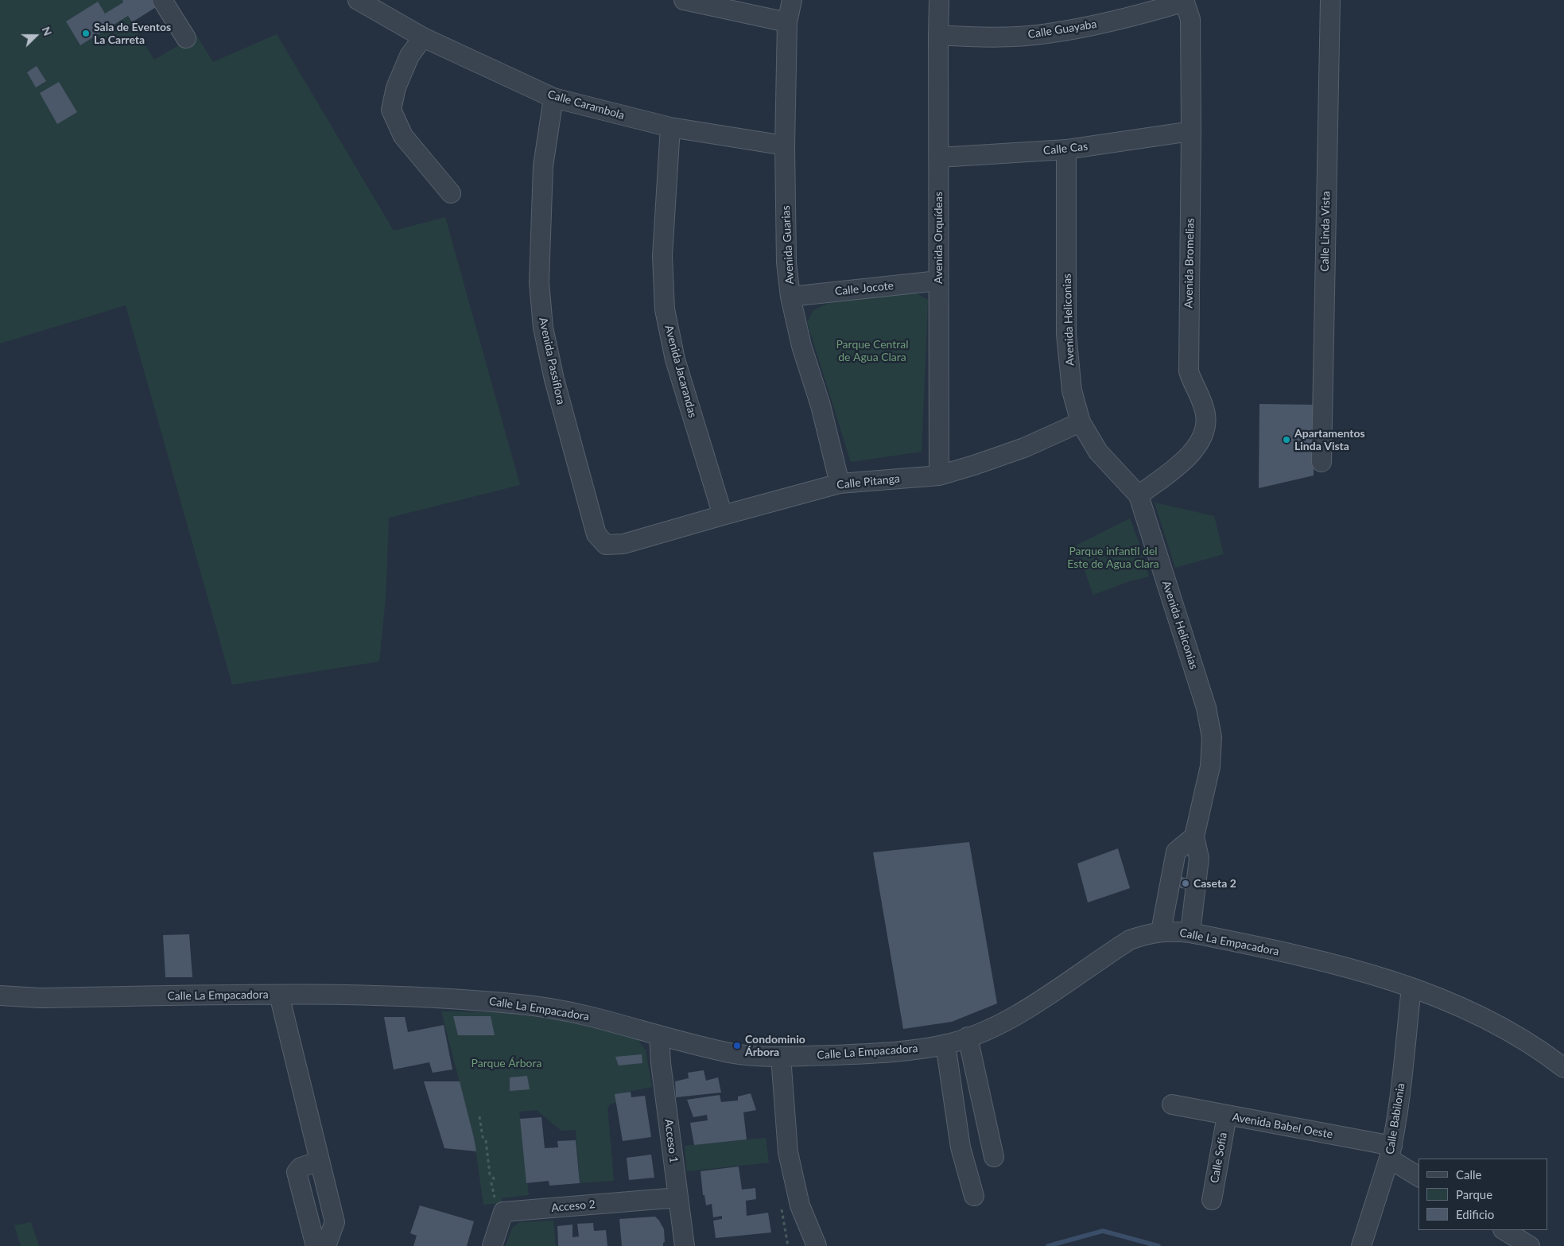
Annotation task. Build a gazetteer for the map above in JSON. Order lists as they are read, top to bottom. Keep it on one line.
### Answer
{"streets":{"street":["Calle Guayaba","Calle Carambola","Calle Cas","Calle Linda Vista","Avenida Orquídeas","Avenida Guarias","Avenida Bromelias","Calle Jocote","Avenida Heliconias","Avenida Passiflora","Avenida Jacarandas","Calle Pitanga","Calle La Empacadora","Calle Babilonia","Avenida Babel Oeste","Acceso 1","Calle Sofía","Acceso 2"]},"crossings":[["Calle Guayaba","Avenida Orquídeas"],["Calle Guayaba","Avenida Bromelias"],["Calle Carambola","Avenida Guarias"],["Calle Carambola","Avenida Passiflora"],["Calle Carambola","Avenida Jacarandas"],["Calle Cas","Avenida Orquídeas"],["Calle Cas","Avenida Bromelias"],["Calle Cas","Avenida Heliconias"],["Avenida Orquídeas","Calle Jocote"],["Avenida Orquídeas","Calle Pitanga"],["Avenida Guarias","Calle Jocote"],["Avenida Guarias","Calle Pitanga"],["Avenida Bromelias","Avenida Heliconias"],["Avenida Heliconias","Calle Pitanga"],["Avenida Heliconias","Calle La Empacadora"],["Avenida Passiflora","Calle Pitanga"],["Avenida Jacarandas","Calle Pitanga"],["Calle La Empacadora","Calle Babilonia"],["Calle La Empacadora","Acceso 1"],["Calle Babilonia","Avenida Babel Oeste"],["Avenida Babel Oeste","Calle Sofía"],["Acceso 1","Acceso 2"]],"parks":["Parque Central de Agua Clara","Parque infantil del Este de Agua Clara","Parque Árbora"],"places":["Sala de Eventos La Carreta","Apartamentos Linda Vista","Caseta 2","Condominio Árbora"],"legend":["Calle","Parque","Edificio"],"north":"right"}
